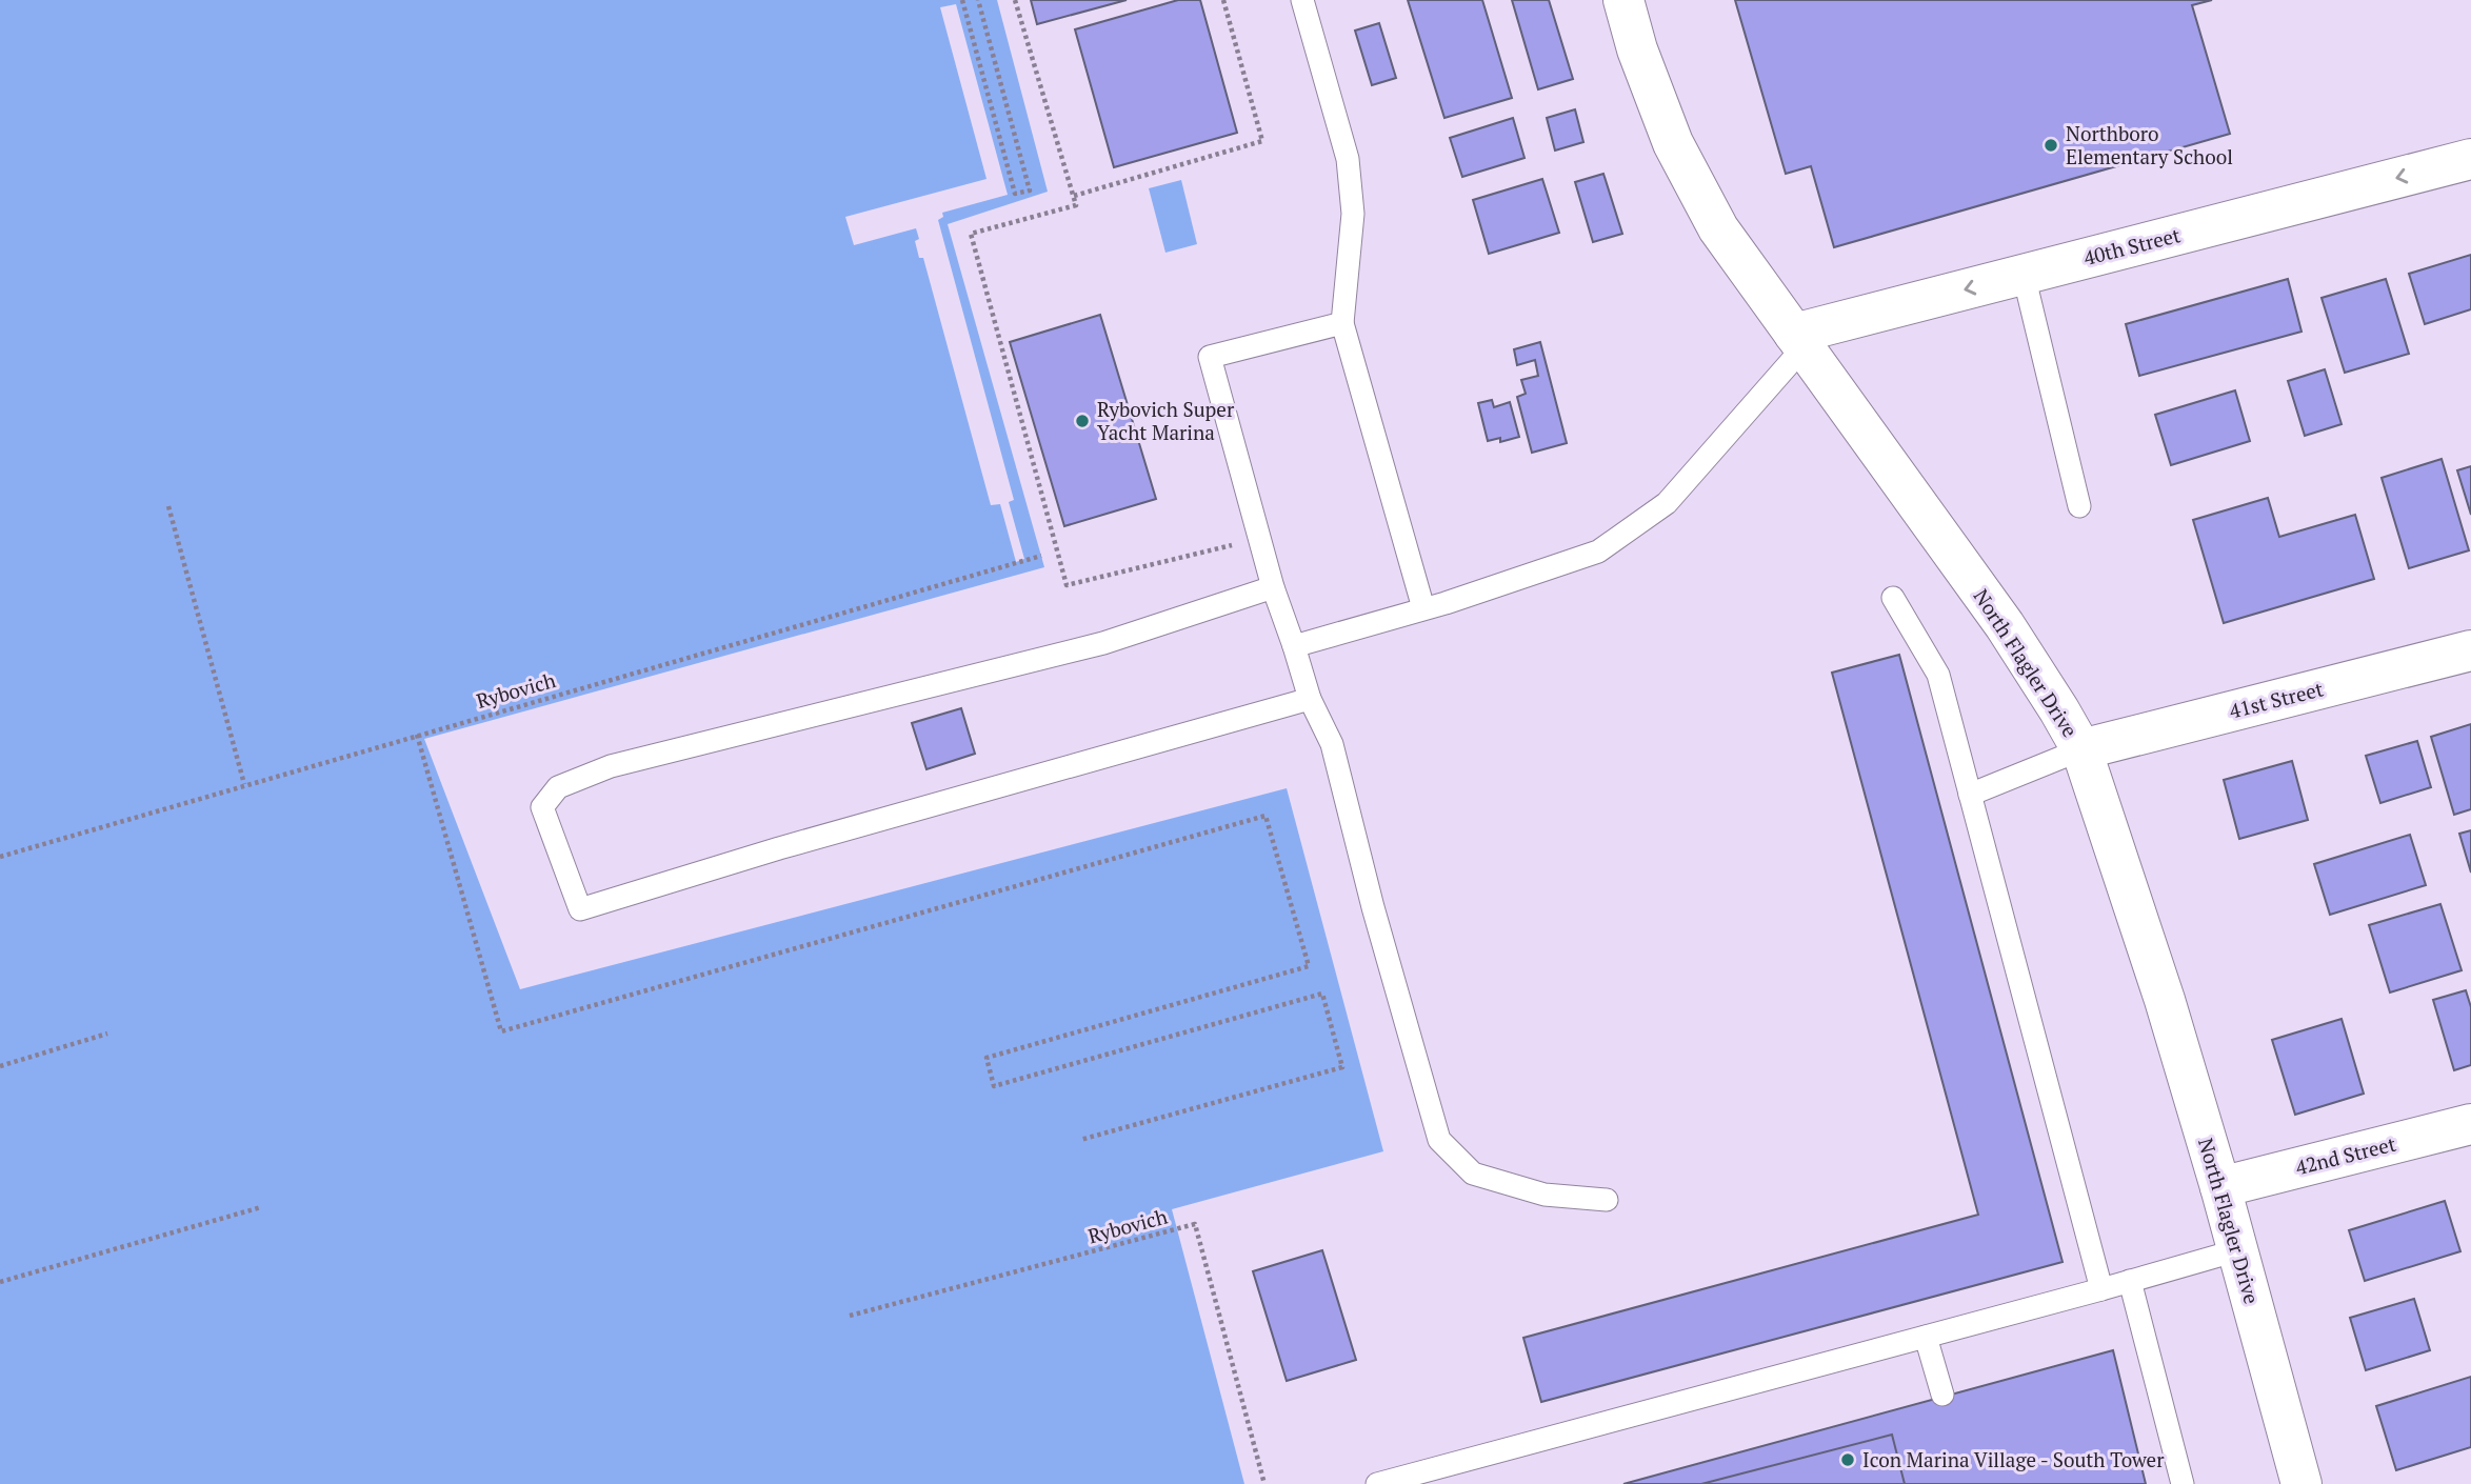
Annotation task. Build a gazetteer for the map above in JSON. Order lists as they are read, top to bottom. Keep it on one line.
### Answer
{"streets":{"street":["40th Street","North Flagler Drive","41st Street","42nd Street"],"path":["Rybovich"]},"crossings":[["40th Street","North Flagler Drive"],["North Flagler Drive","41st Street"],["North Flagler Drive","42nd Street"]],"one_way":["40th Street"],"places":["Northboro Elementary School","Rybovich Super Yacht Marina","Icon Marina Village - South Tower"]}
